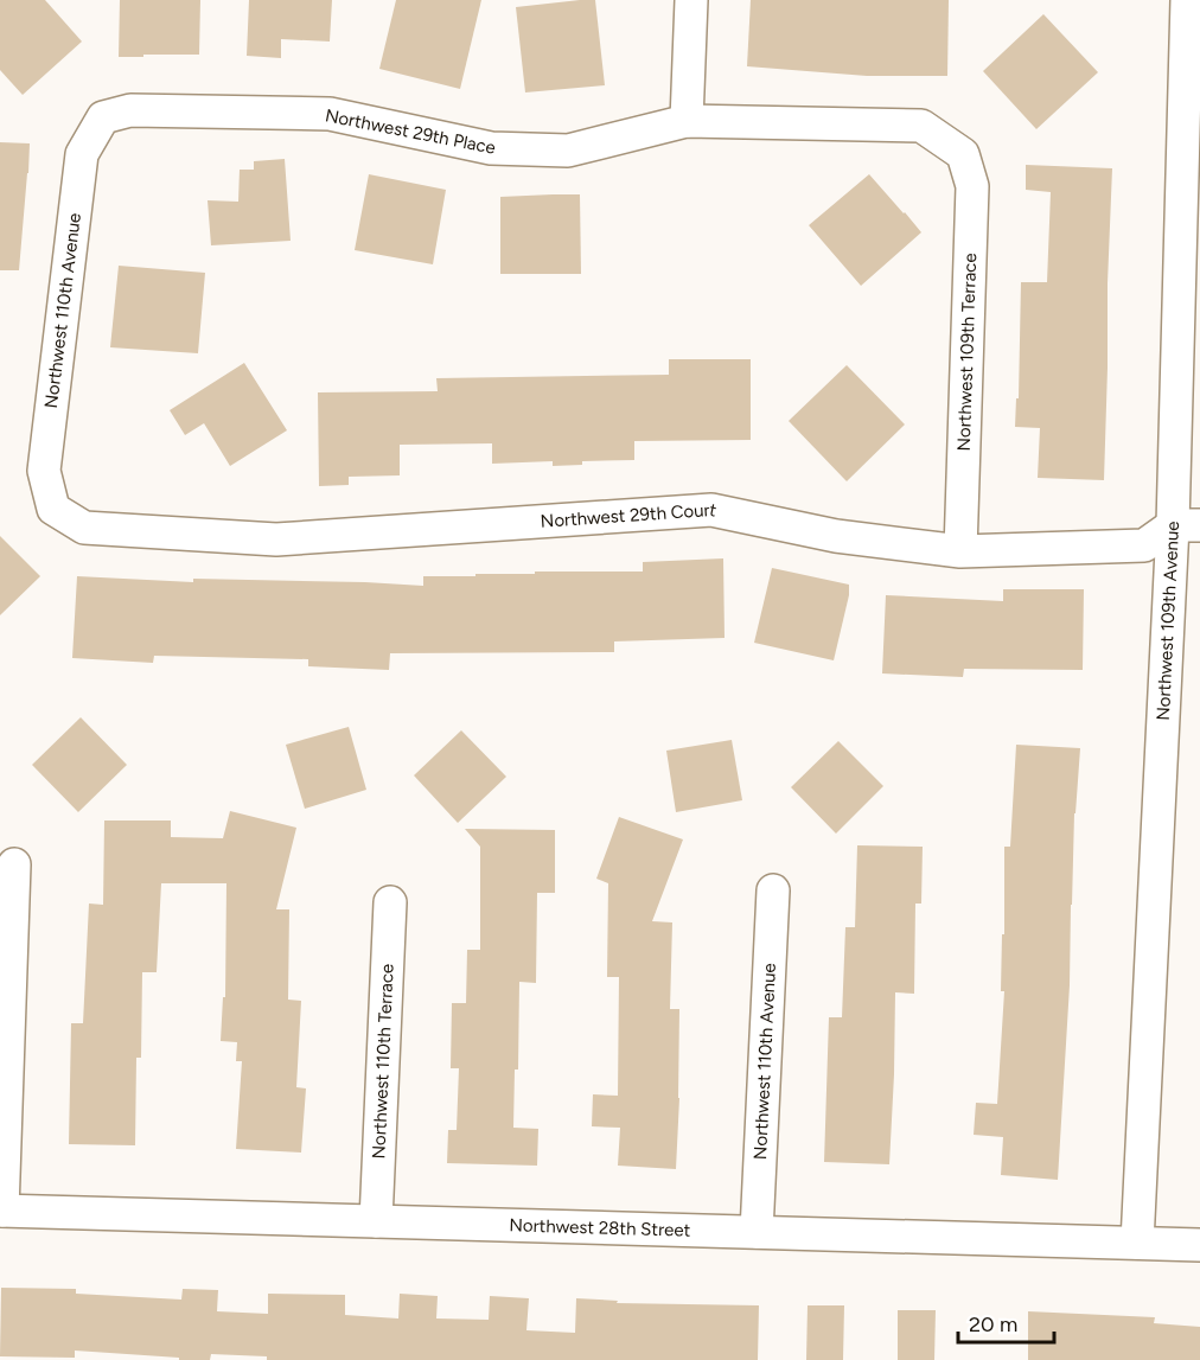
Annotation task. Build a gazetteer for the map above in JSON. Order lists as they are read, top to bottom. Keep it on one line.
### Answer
{"streets":{"street":["Northwest 29th Place","Northwest 110th Avenue","Northwest 109th Terrace","Northwest 29th Court","Northwest 109th Avenue","Northwest 110th Terrace","Northwest 28th Street"]},"crossings":[["Northwest 29th Place","Northwest 110th Avenue"],["Northwest 29th Place","Northwest 109th Terrace"],["Northwest 110th Avenue","Northwest 29th Court"],["Northwest 110th Avenue","Northwest 28th Street"],["Northwest 109th Terrace","Northwest 29th Court"],["Northwest 29th Court","Northwest 109th Avenue"],["Northwest 109th Avenue","Northwest 28th Street"],["Northwest 110th Terrace","Northwest 28th Street"]],"scale_bar":"20 m"}
